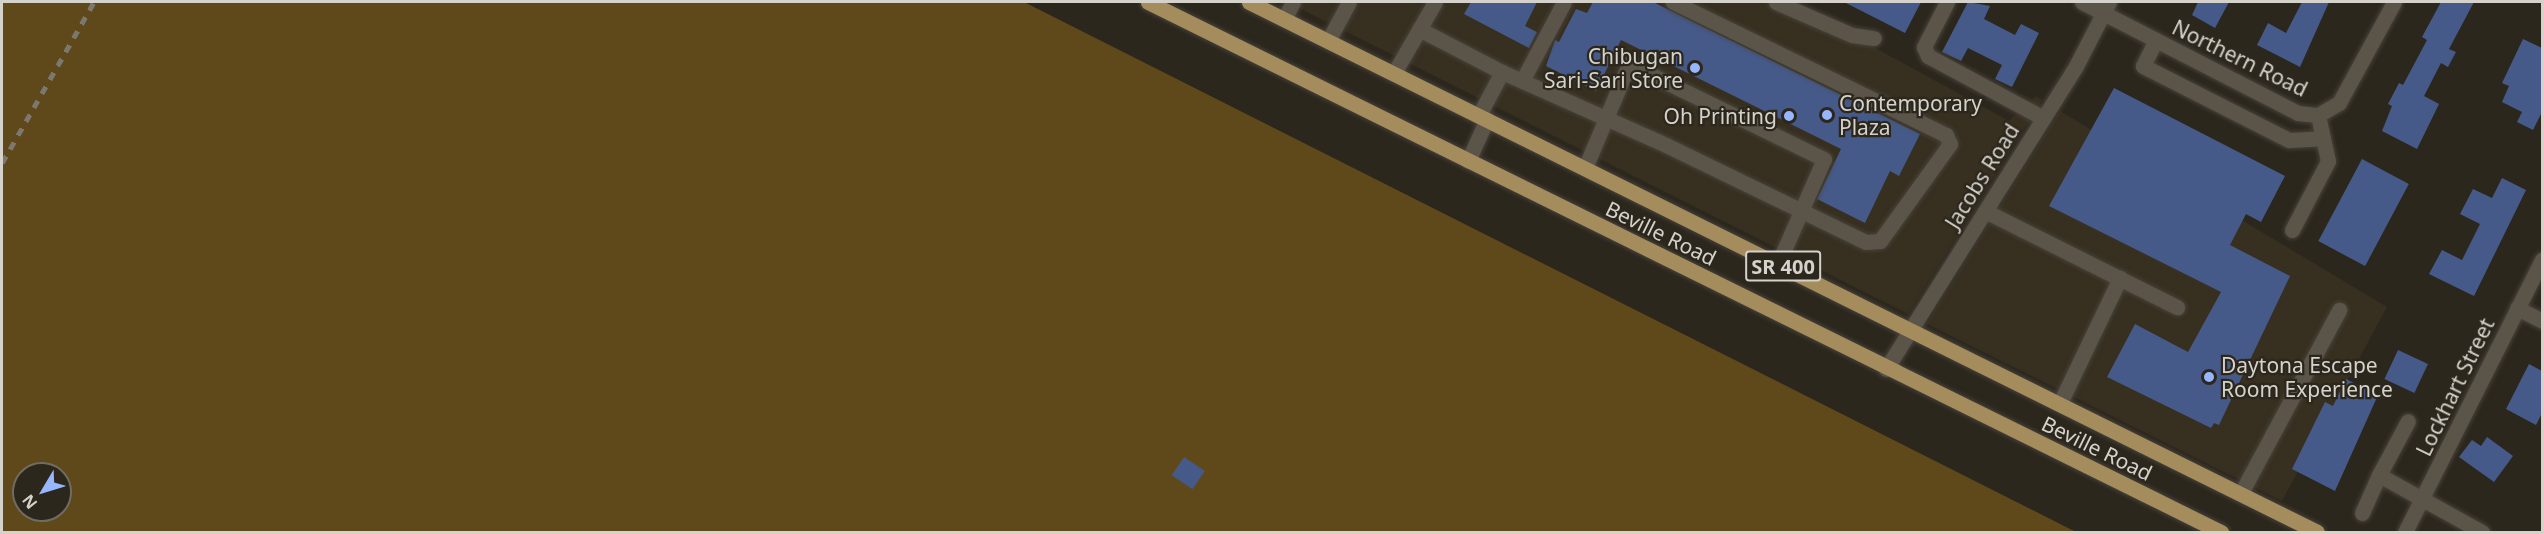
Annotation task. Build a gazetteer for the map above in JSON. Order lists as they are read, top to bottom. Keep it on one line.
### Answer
{"streets":{"main road":["Beville Road","SR 400"],"street":["Northern Road","Jacobs Road","Lockhart Street"]},"crossings":[["Northern Road","Jacobs Road"],["Jacobs Road","Beville Road"]],"places":["Chibugan Sari-Sari Store","Contemporary Plaza","Oh Printing","Daytona Escape Room Experience"],"north":"bottom left"}
